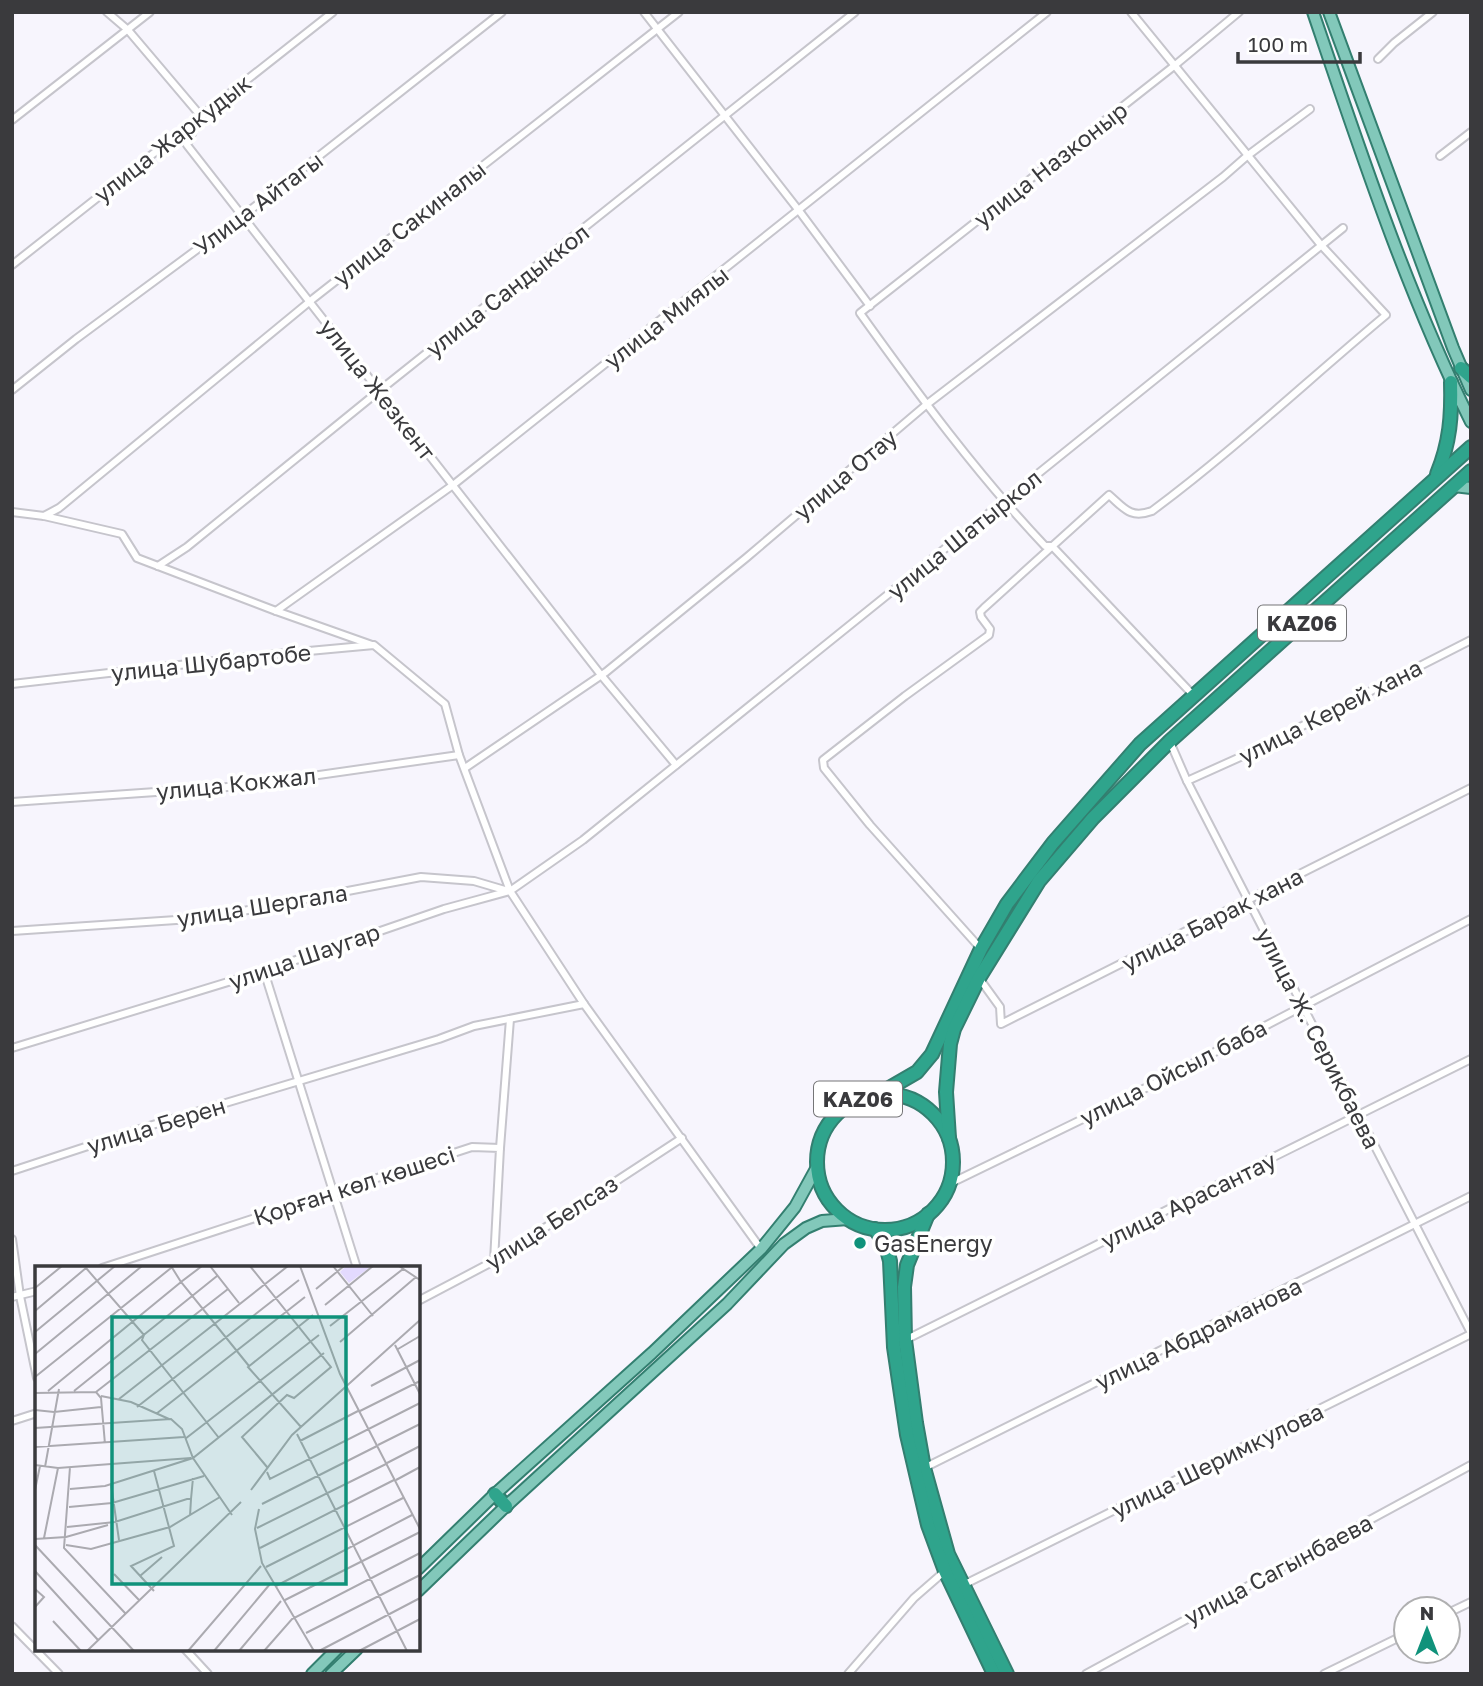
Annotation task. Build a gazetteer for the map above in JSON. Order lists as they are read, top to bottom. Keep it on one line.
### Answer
{"streets":{"highway":["KАZ06"],"street":["улица Жаркудык","улица Назконыр","Улица Айтагы","улица Сакиналы","улица Сандыккол","улица Миялы","улица Жезкент","улица Отау","улица Шатыркол","улица Шубартобе","улица Керей хана","улица Кокжал","улица Шергала","улица Барак хана","улица Шаугар","улица Ж. Серикбаева","улица Ойсыл баба","улица Берен","Қорған көл көшесі","улица Арасантау","улица Белсаз","улица Абдраманова","улица Шеримкулова","улица Сагынбаева"]},"crossings":[["улица Жаркудык","улица Жезкент"],["улица Назконыр","улица Отау"],["Улица Айтагы","улица Жезкент"],["улица Сакиналы","улица Жезкент"],["улица Сандыккол","улица Жезкент"],["улица Миялы","улица Жезкент"],["улица Жезкент","улица Отау"],["улица Жезкент","улица Шатыркол"],["улица Шатыркол","улица Шаугар"],["KАZ06","улица Барак хана"],["KАZ06","улица Ж. Серикбаева"],["KАZ06","улица Ойсыл баба"],["улица Керей хана","улица Ж. Серикбаева"],["улица Шергала","улица Шаугар"],["улица Барак хана","улица Ж. Серикбаева"],["улица Ж. Серикбаева","улица Ойсыл баба"],["улица Ж. Серикбаева","улица Арасантау"],["улица Ж. Серикбаева","улица Абдраманова"],["улица Ж. Серикбаева","улица Шеримкулова"]],"places":["GasEnergy"],"scale_bar":"100 m","north":"top"}
